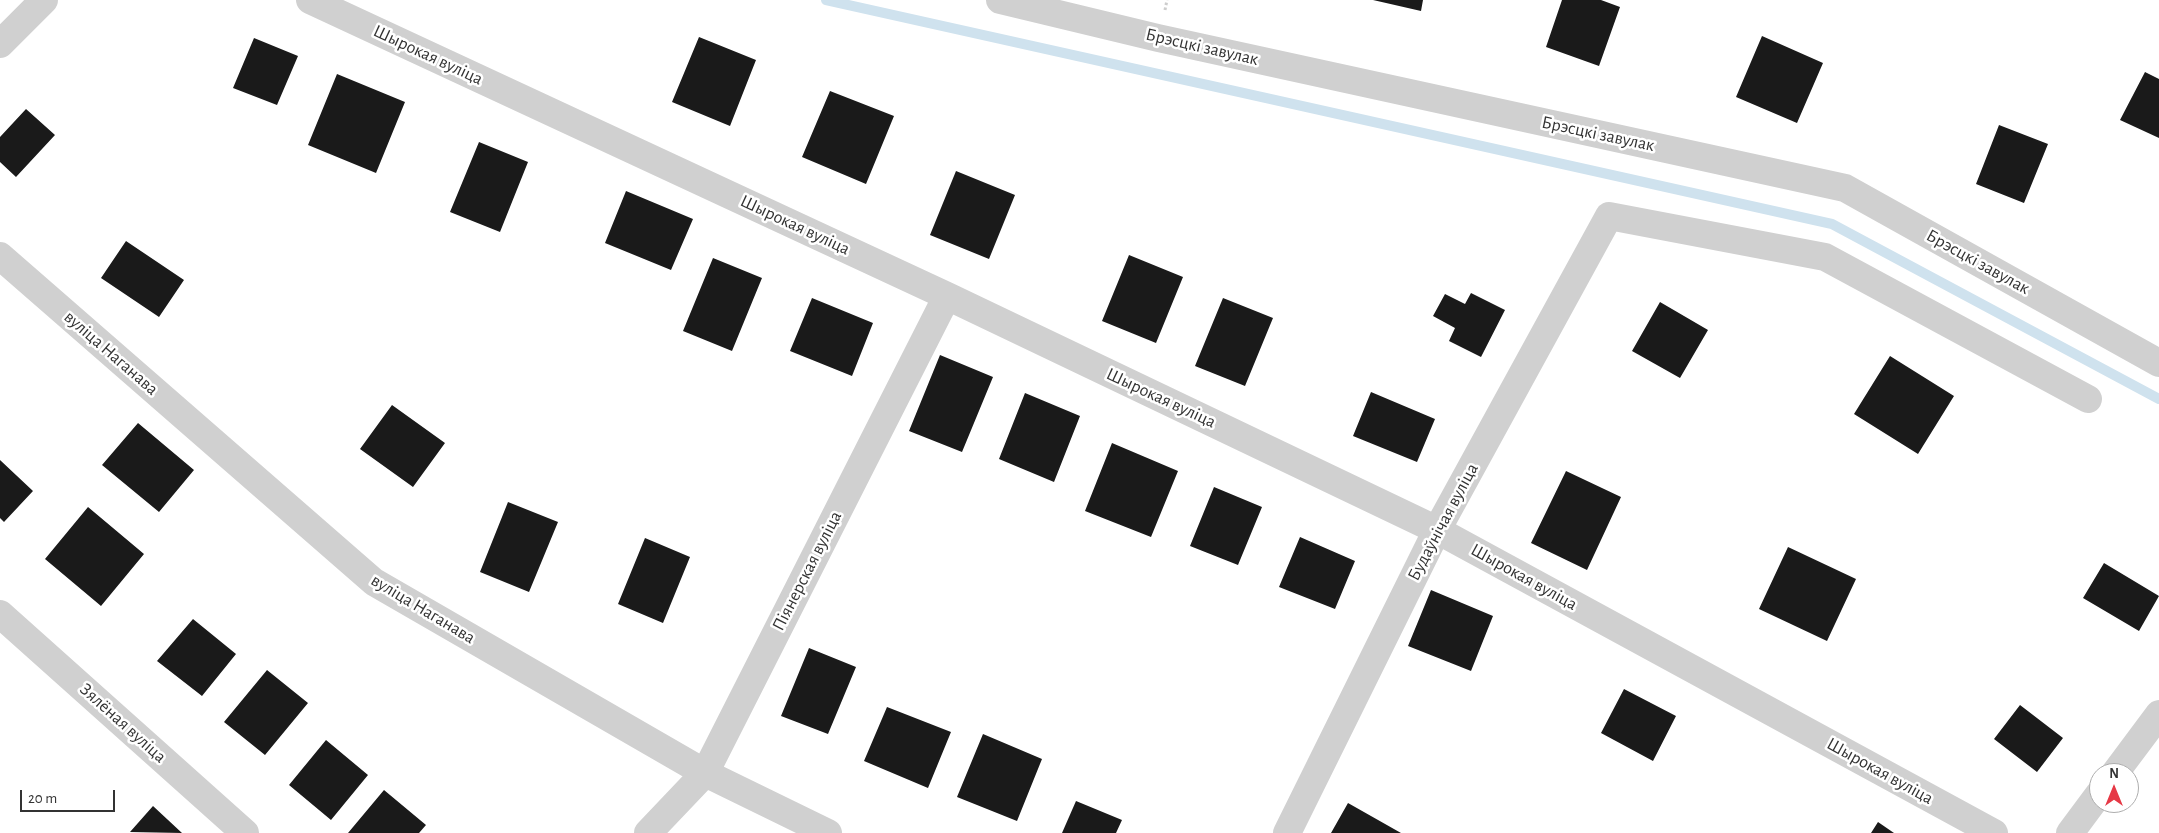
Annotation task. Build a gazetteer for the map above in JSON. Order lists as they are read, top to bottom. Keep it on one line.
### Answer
{"streets":{"street":["Брэсцкі завулак","Шырокая вуліца","вуліца Наганава","Будаўнічая вуліца","Піянерская вуліца","Зялёная вуліца"]},"crossings":[["Шырокая вуліца","Будаўнічая вуліца"],["Шырокая вуліца","Піянерская вуліца"],["вуліца Наганава","Піянерская вуліца"]],"scale_bar":"20 m","north":"top"}
